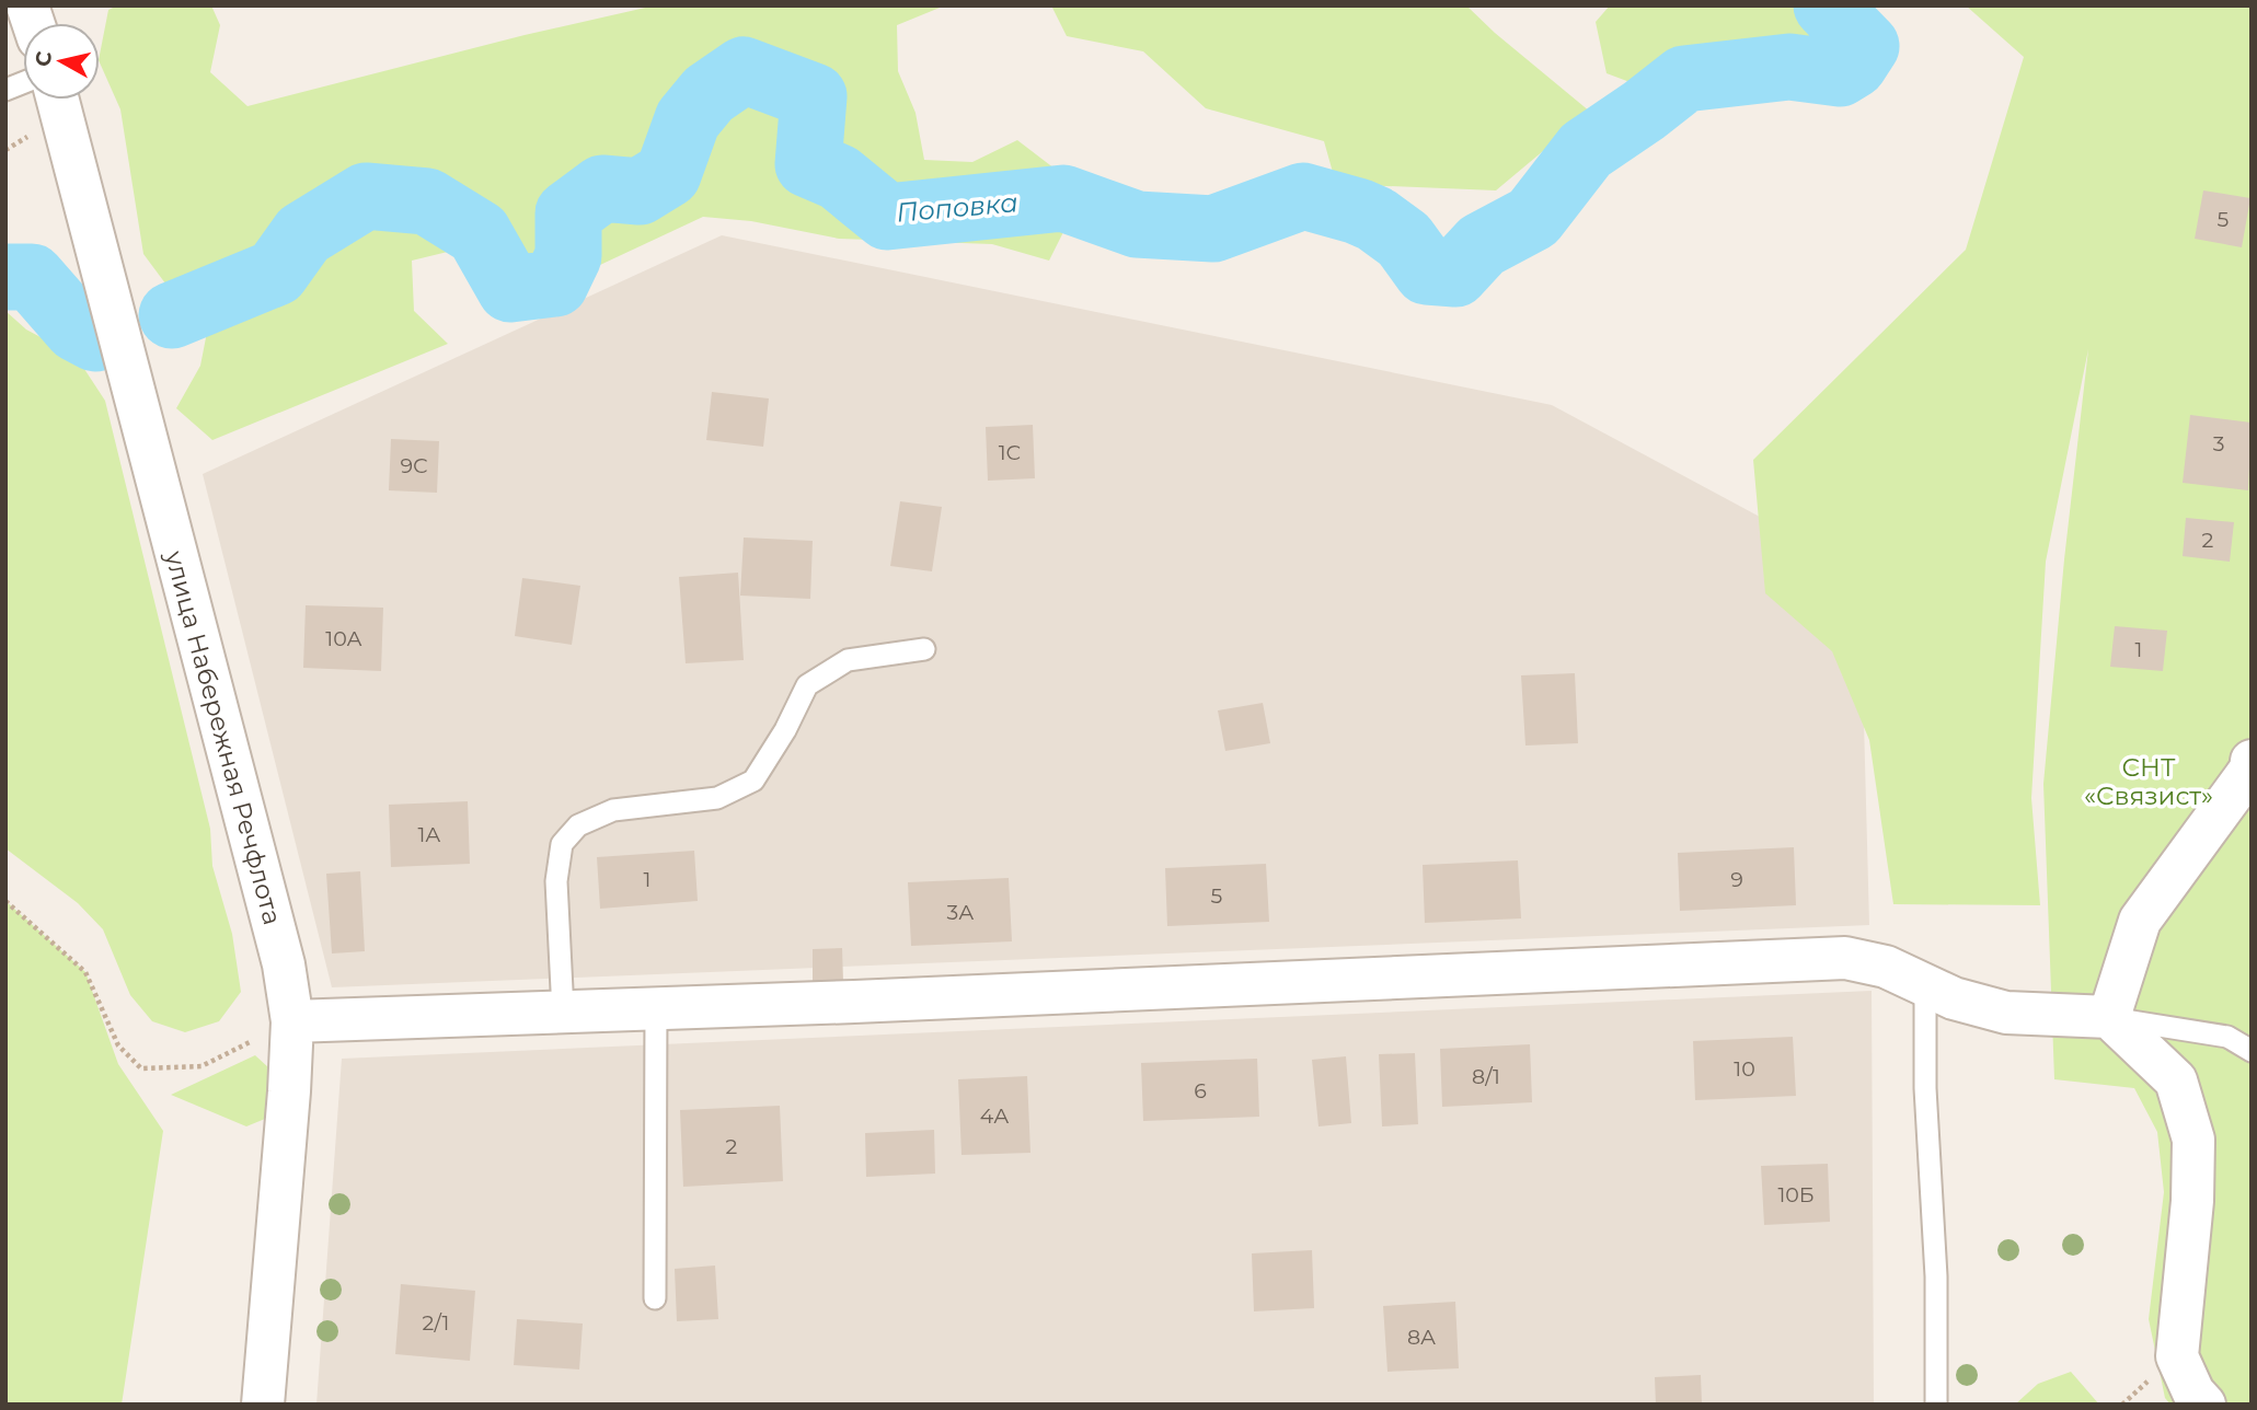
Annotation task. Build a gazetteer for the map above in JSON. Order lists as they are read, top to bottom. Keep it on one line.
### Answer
{"streets":{"street":["улица Набережная Речфлота"]},"water":["Поповка"],"parks":["СНТ «Связист»"],"house_numbers":["5","3","1С","9С","2","10А","1","1А","1","9","5","3А","10","8/1","6","4А","2","10Б","2/1","8А"],"north":"left"}
